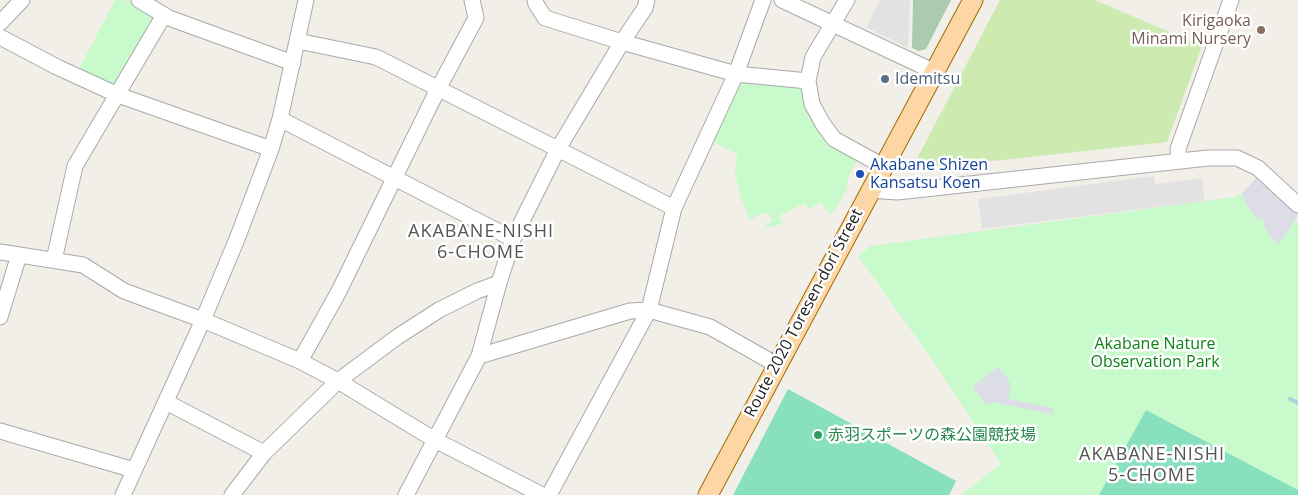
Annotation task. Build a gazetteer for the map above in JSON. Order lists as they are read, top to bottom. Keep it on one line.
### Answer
{"streets":{"main road":["Route 2020 Toresen-dori Street"]},"districts":["AKABANE-NISHI 6-CHOME","AKABANE-NISHI 5-CHOME"],"parks":["Akabane Nature Observation Park"],"places":["Kirigaoka Minami Nursery","Idemitsu","Akabane Shizen Kansatsu Koen","赤羽スポーツの森公園競技場"]}
